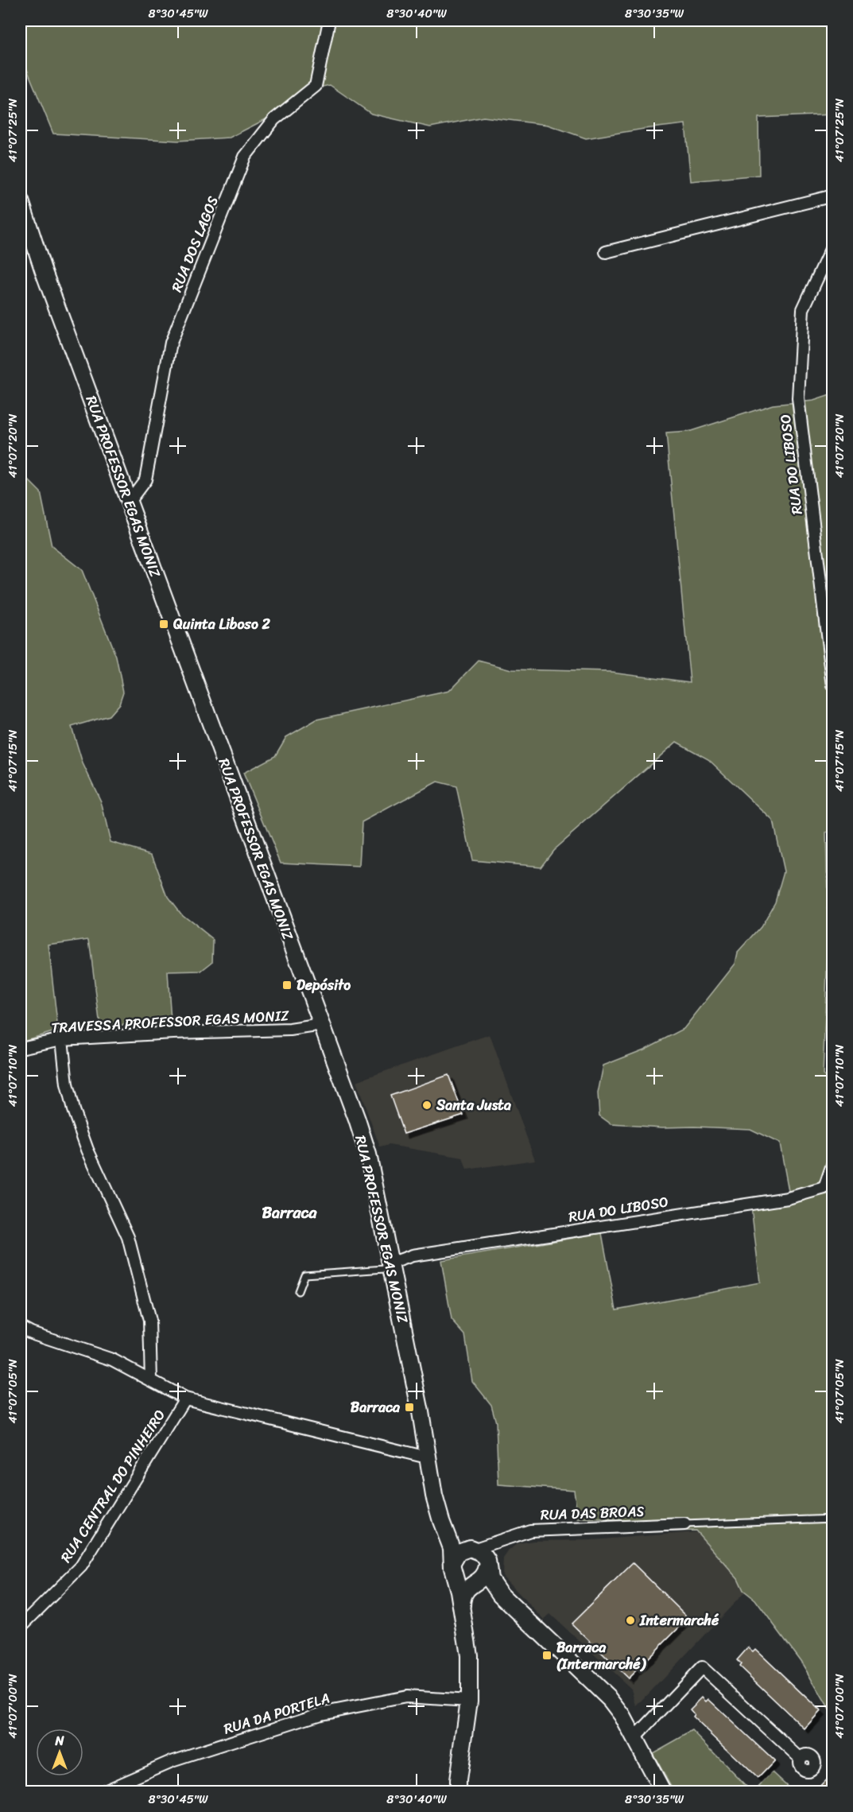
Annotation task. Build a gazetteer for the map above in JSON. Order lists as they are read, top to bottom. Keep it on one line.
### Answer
{"streets":{"main road":["RUA PROFESSOR EGAS MONIZ"],"street":["RUA DOS LAGOS","RUA DO LIBOSO","TRAVESSA PROFESSOR EGAS MONIZ","RUA CENTRAL DO PINHEIRO","RUA DAS BROAS","RUA DA PORTELA"]},"crossings":[["RUA DOS LAGOS","RUA PROFESSOR EGAS MONIZ"],["RUA DO LIBOSO","RUA PROFESSOR EGAS MONIZ"],["RUA PROFESSOR EGAS MONIZ","TRAVESSA PROFESSOR EGAS MONIZ"],["RUA PROFESSOR EGAS MONIZ","RUA DAS BROAS"],["RUA PROFESSOR EGAS MONIZ","RUA DA PORTELA"]],"districts":["Barraca"],"places":{"transit":["Quinta Liboso 2","Depósito","Barraca","Barraca (Intermarché)"],"other":["Santa Justa","Intermarché"]},"north":"top","coordinates":["8°30'45\"W","8°30'40\"W","8°30'35\"W","41°07'25\"N","41°07'20\"N","41°07'15\"N","41°07'10\"N","41°07'05\"N","41°07'00\"N"]}
